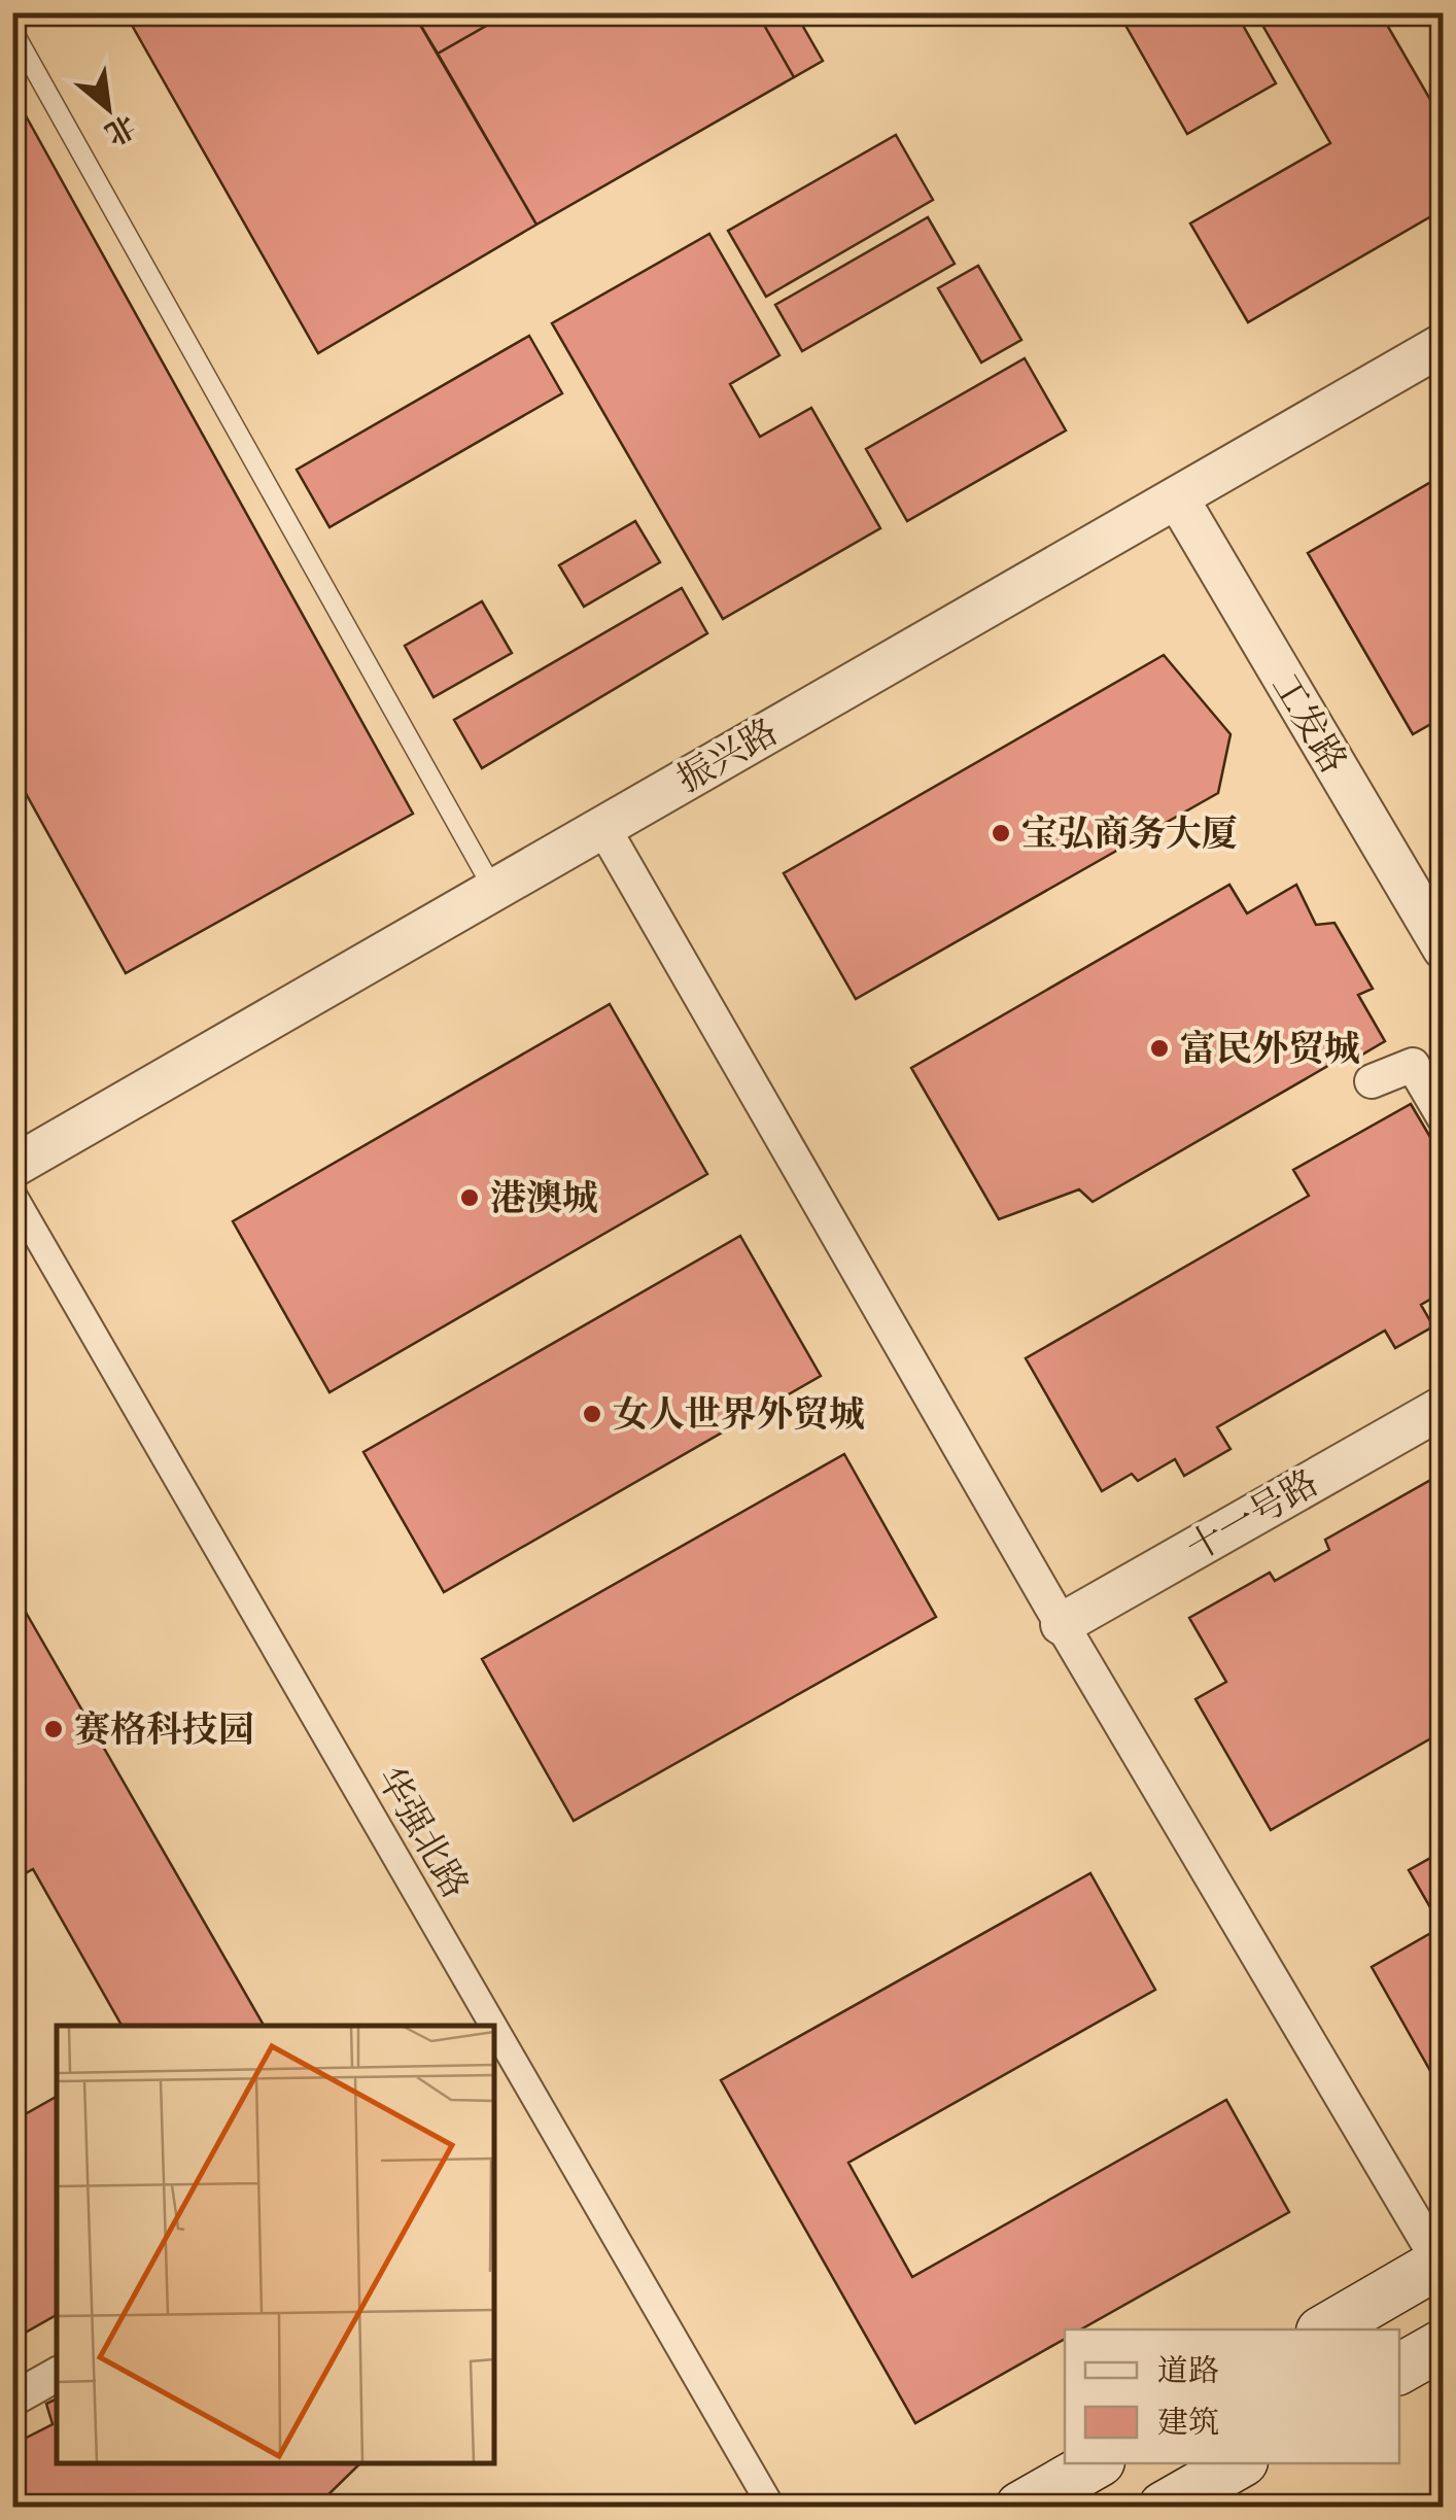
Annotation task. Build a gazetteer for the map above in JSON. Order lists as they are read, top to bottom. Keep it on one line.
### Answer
{"streets":{"street":["工发路","振兴路","十一号路","华强北路"]},"crossings":[["工发路","振兴路"]],"places":["宝弘商务大厦","富民外贸城","港澳城","女人世界外贸城","赛格科技园"],"legend":["道路","建筑"],"north":"bottom right"}
